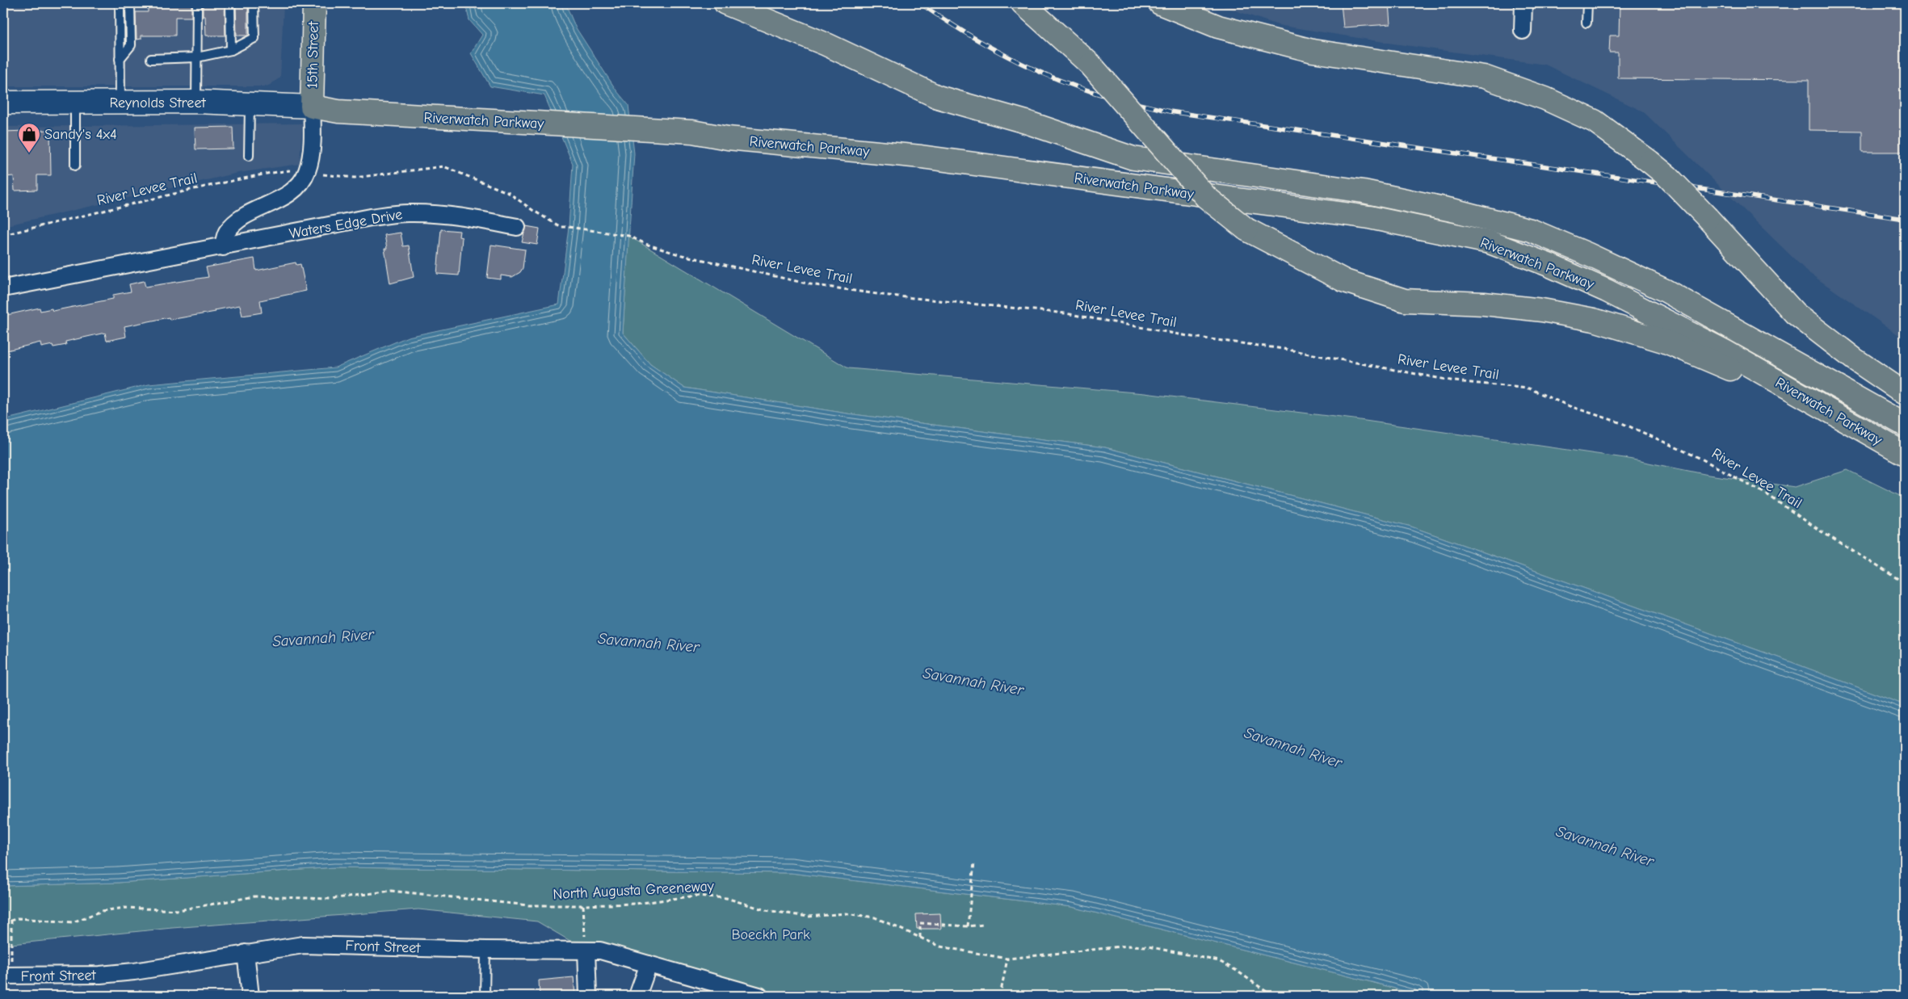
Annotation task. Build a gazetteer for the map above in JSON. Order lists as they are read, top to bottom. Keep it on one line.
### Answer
{"streets":{"main road":["15th Street","Reynolds Street","Riverwatch Parkway"],"street":["Waters Edge Drive","Front Street"],"path":["River Levee Trail","North Augusta Greeneway"]},"crossings":[["15th Street","Reynolds Street"],["15th Street","Riverwatch Parkway"],["Reynolds Street","Riverwatch Parkway"]],"water":["Savannah River"],"parks":["Boeckh Park"],"places":{"shop":["Sandy's 4x4"]}}
